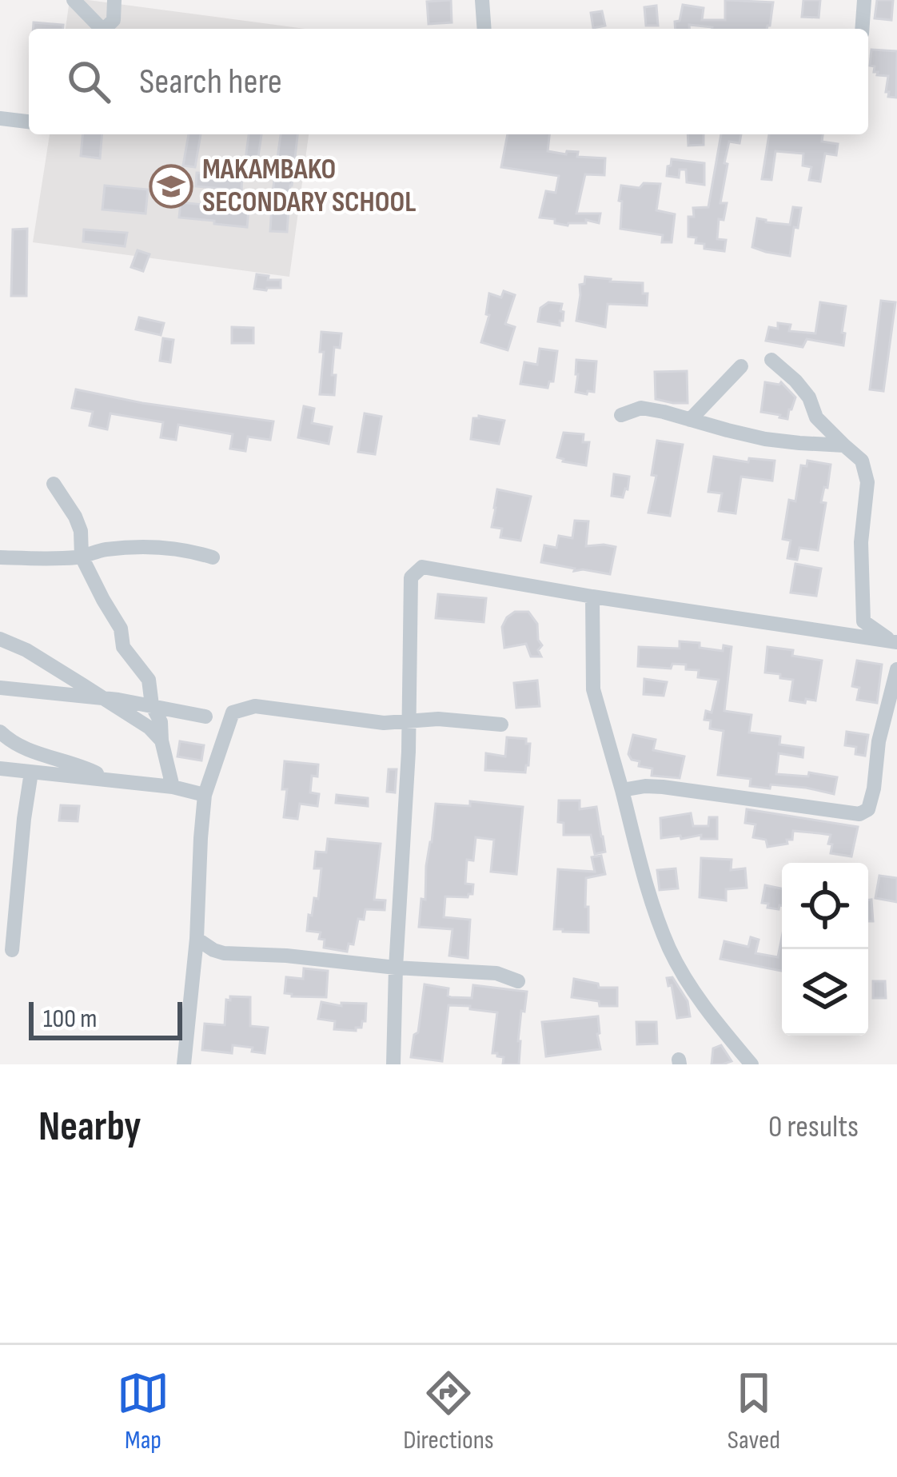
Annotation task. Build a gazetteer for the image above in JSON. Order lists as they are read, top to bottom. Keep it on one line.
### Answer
{"places":{"school or university":["MAKAMBAKO SECONDARY SCHOOL"]},"scale_bar":"100 m","page":{"search":"Search here","scale":"100 m","heading":["Nearby","0 results"],"nav":["Map","Directions","Saved"]}}
